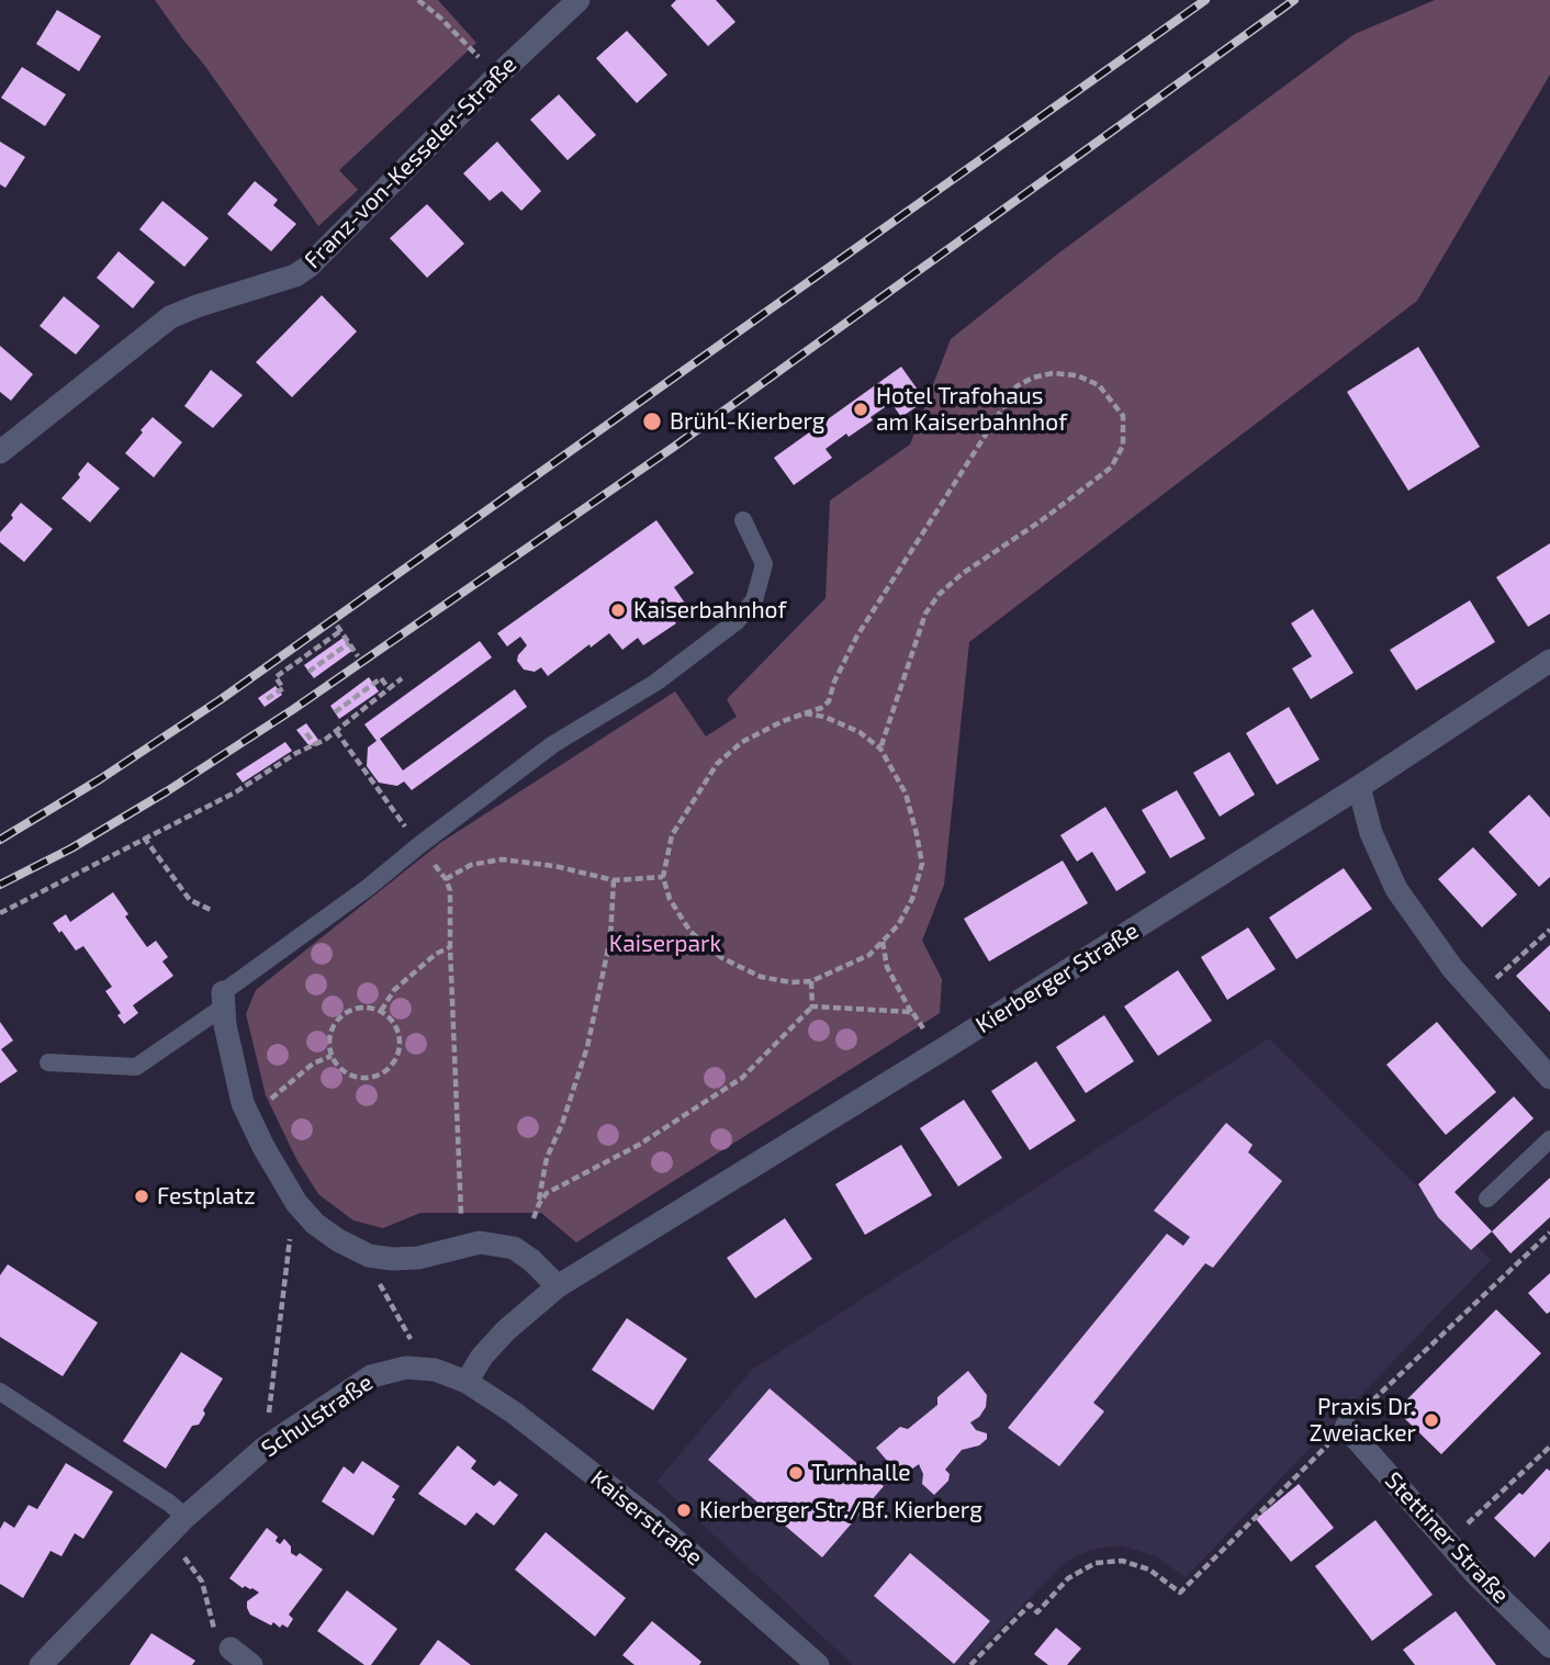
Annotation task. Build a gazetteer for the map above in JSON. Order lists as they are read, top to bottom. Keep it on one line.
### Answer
{"streets":{"street":["Franz-von-Kesseler-Straße","Kierberger Straße","Schulstraße","Kaiserstraße","Stettiner Straße"]},"crossings":[["Kierberger Straße","Schulstraße"],["Kierberger Straße","Kaiserstraße"],["Schulstraße","Kaiserstraße"]],"parks":["Kaiserpark"],"places":["Hotel Trafohaus am Kaiserbahnhof","Brühl-Kierberg","Kaiserbahnhof","Festplatz","Praxis Dr. Zweiacker","Turnhalle","Kierberger Str./Bf. Kierberg"]}
